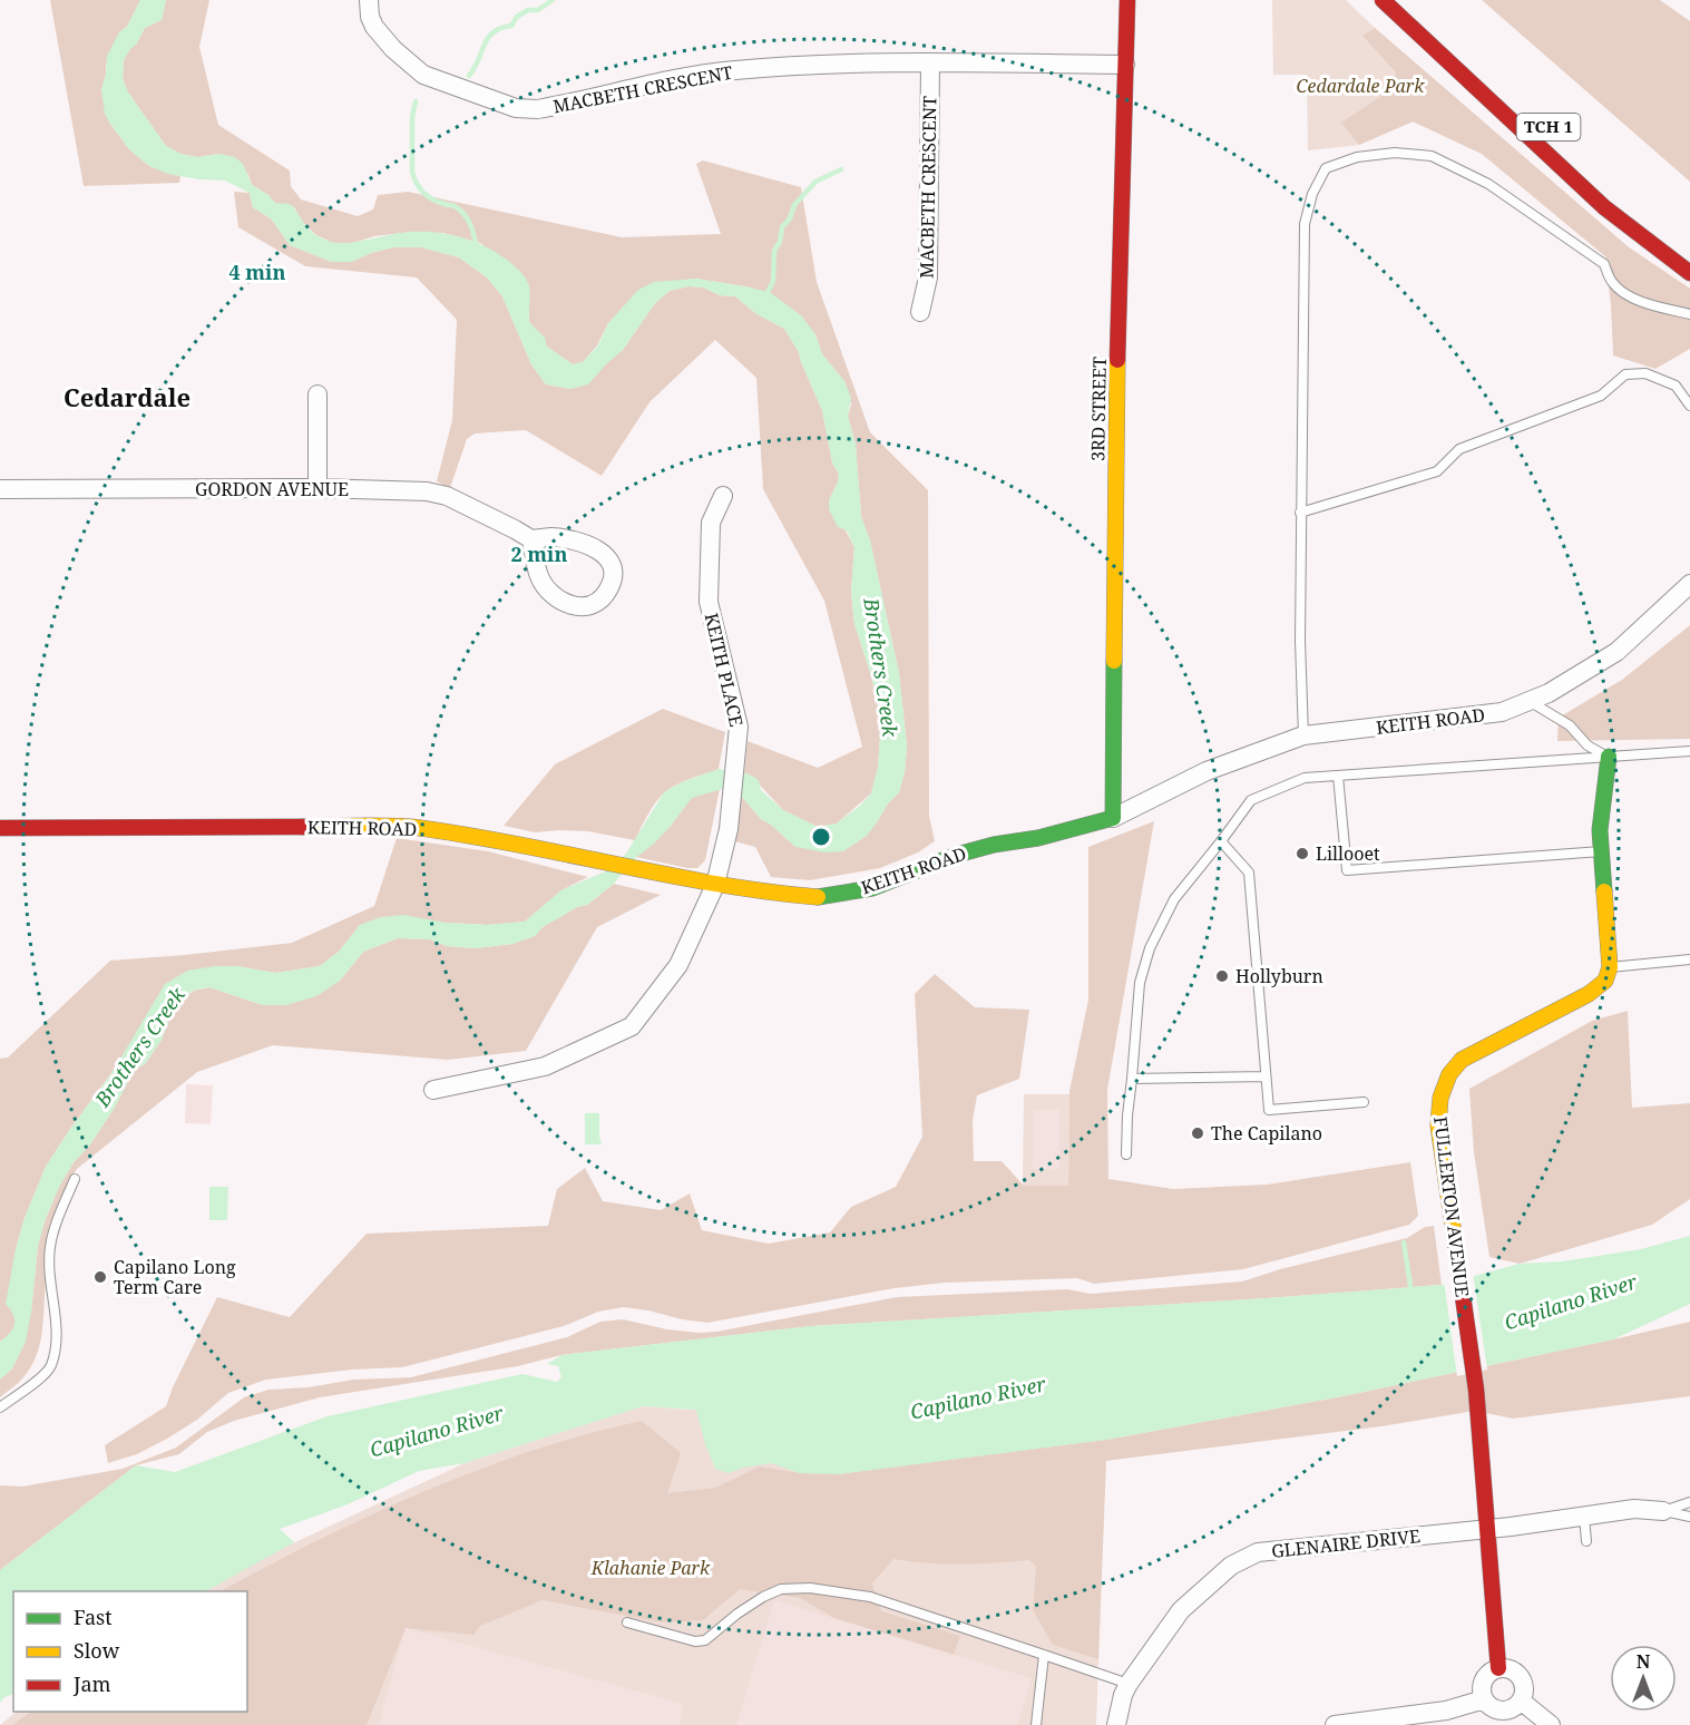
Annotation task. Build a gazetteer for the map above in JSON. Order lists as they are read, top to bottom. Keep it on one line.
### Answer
{"streets":{"main road":["TCH 1","3RD STREET","KEITH ROAD","FULLERTON AVENUE"],"street":["MACBETH CRESCENT","GORDON AVENUE","KEITH PLACE","GLENAIRE DRIVE"]},"crossings":[["MACBETH CRESCENT","3RD STREET"],["3RD STREET","KEITH ROAD"],["KEITH PLACE","KEITH ROAD"],["FULLERTON AVENUE","GLENAIRE DRIVE"]],"districts":["Cedardale"],"water":["Brothers Creek","Capilano River"],"parks":["Cedardale Park","Klahanie Park"],"places":["Lillooet","Hollyburn","The Capilano","Capilano Long Term Care"],"legend":["Fast","Slow","Jam"],"north":"top","rings":["4 min","2 min"]}
